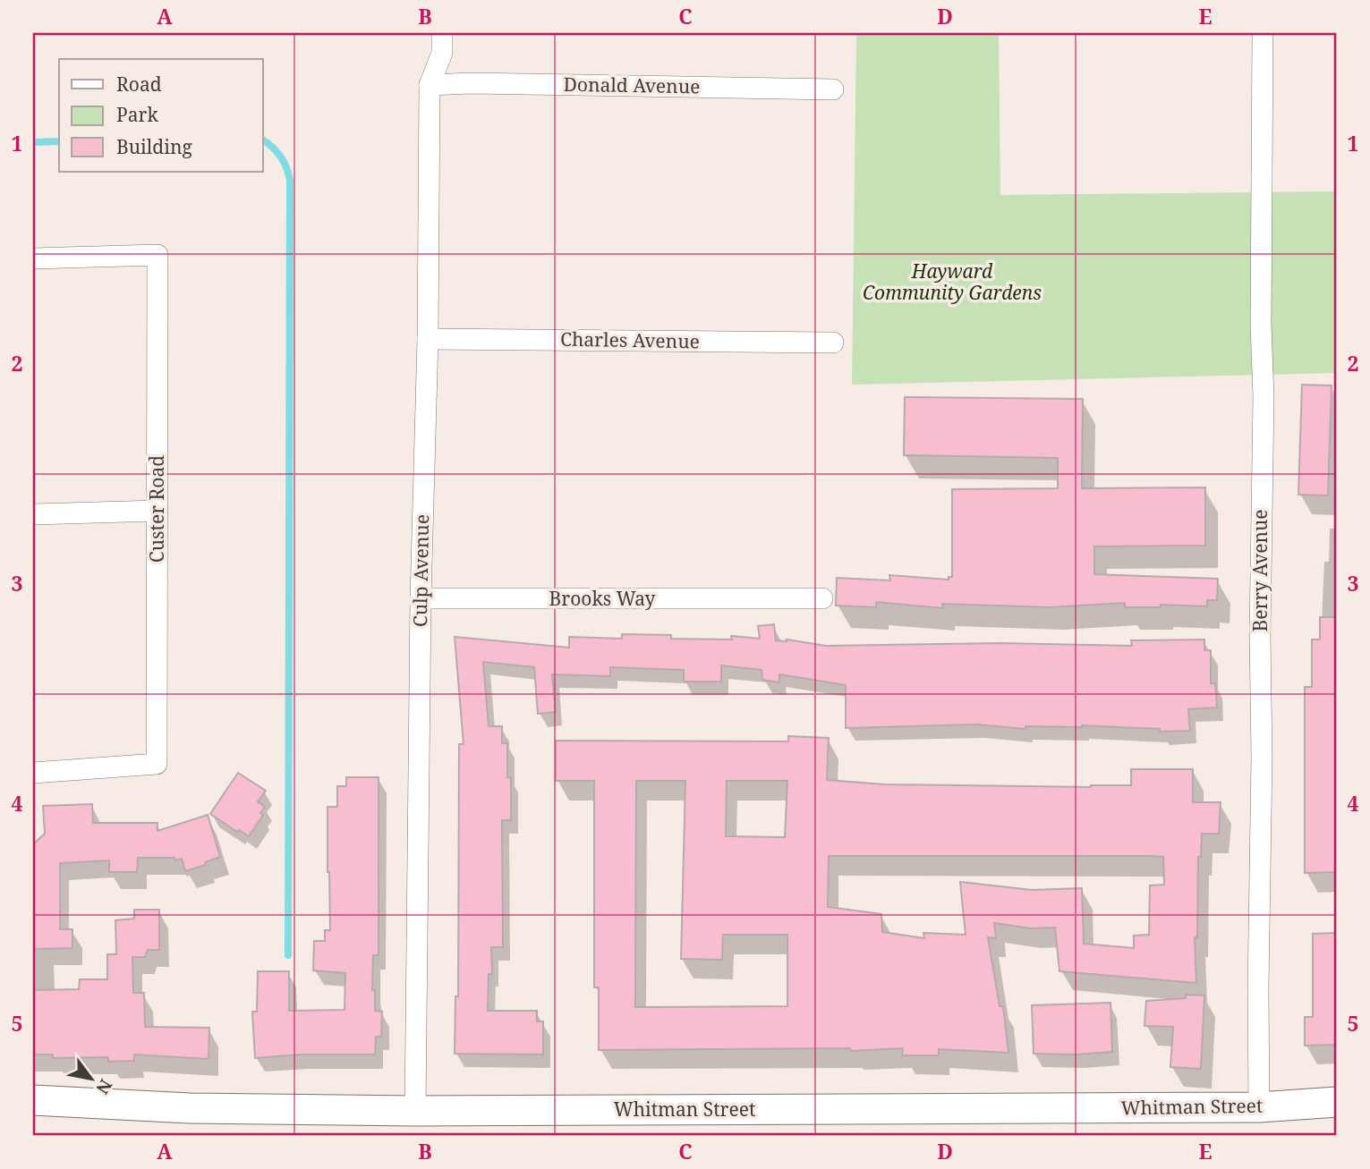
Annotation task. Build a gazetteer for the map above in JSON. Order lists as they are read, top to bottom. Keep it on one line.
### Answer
{"streets":{"street":["Donald Avenue","Charles Avenue","Custer Road","Culp Avenue","Berry Avenue","Brooks Way","Whitman Street"]},"crossings":[["Donald Avenue","Culp Avenue"],["Charles Avenue","Culp Avenue"],["Culp Avenue","Brooks Way"],["Culp Avenue","Whitman Street"],["Berry Avenue","Whitman Street"]],"parks":["Hayward Community Gardens"],"legend":["Road","Park","Building"],"north":"bottom right","grid":{"columns":["A","B","C","D","E"],"rows":["1","2","3","4","5"]}}
